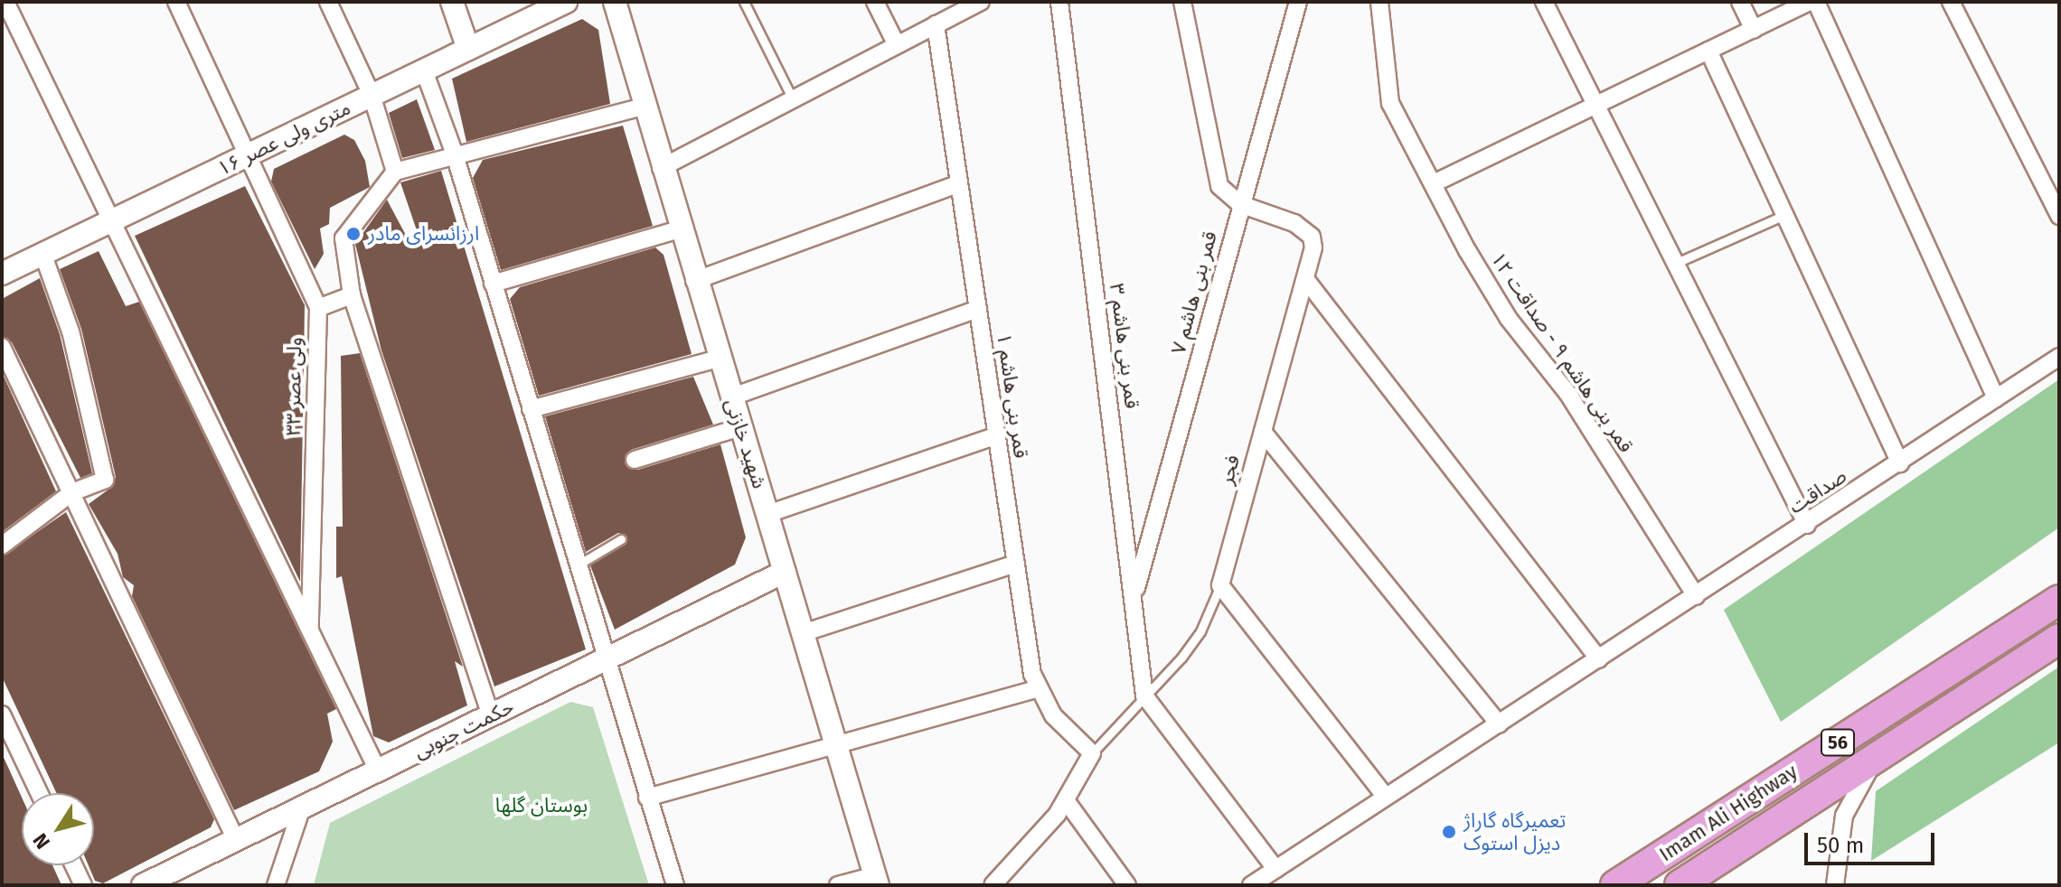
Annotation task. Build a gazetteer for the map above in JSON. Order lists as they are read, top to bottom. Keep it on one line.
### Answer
{"streets":{"highway":["56","Imam Ali Highway"],"street":["۱۶ متری ولی عصر","قمر بنی هاشم ۷","قمر بنی هاشم ۳","قمر بنی هاشم ۹ - صداقت ۱۲","ولی عصر ۳۳","قمر بنی هاشم ۱","شهید خازنی","فجر","صداقت","حکمت جنوبی"]},"crossings":[["۱۶ متری ولی عصر","ولی عصر ۳۳"],["قمر بنی هاشم ۷","قمر بنی هاشم ۳"],["قمر بنی هاشم ۷","فجر"],["قمر بنی هاشم ۳","فجر"],["قمر بنی هاشم ۹ - صداقت ۱۲","صداقت"],["قمر بنی هاشم ۱","فجر"],["شهید خازنی","حکمت جنوبی"]],"parks":["بوستان گلها"],"places":["ارزانسرای مادر","تعمیرگاه گاراژ دیزل استوک"],"scale_bar":"50 m","north":"bottom left"}
